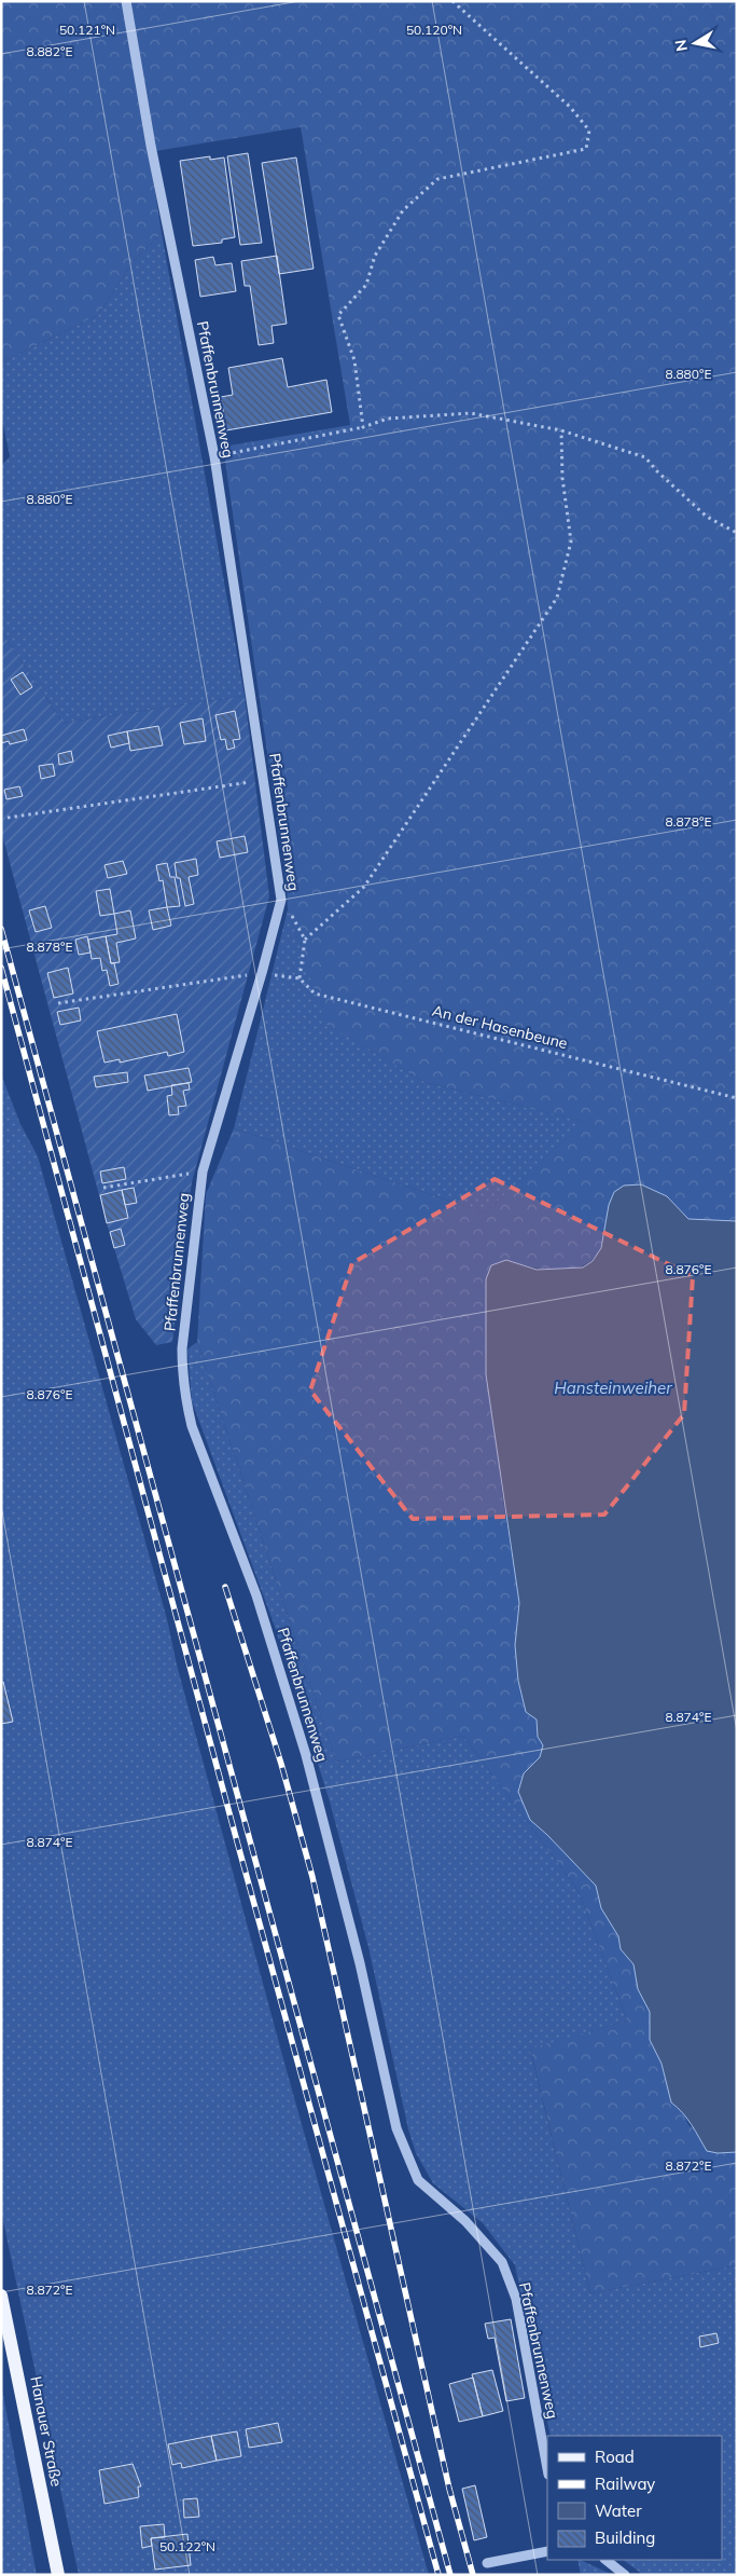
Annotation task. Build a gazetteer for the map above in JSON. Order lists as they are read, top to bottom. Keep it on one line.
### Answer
{"streets":{"main road":["Hanauer Straße"],"lane":["Pfaffenbrunnenweg"],"path":["An der Hasenbeune"]},"water":["Hansteinweiher"],"legend":["Road","Railway","Water","Building"],"north":"left","coordinates":["50.120°N","50.121°N","8.882°E","8.880°E","8.878°E","8.876°E","8.874°E","8.872°E","50.122°N"]}
